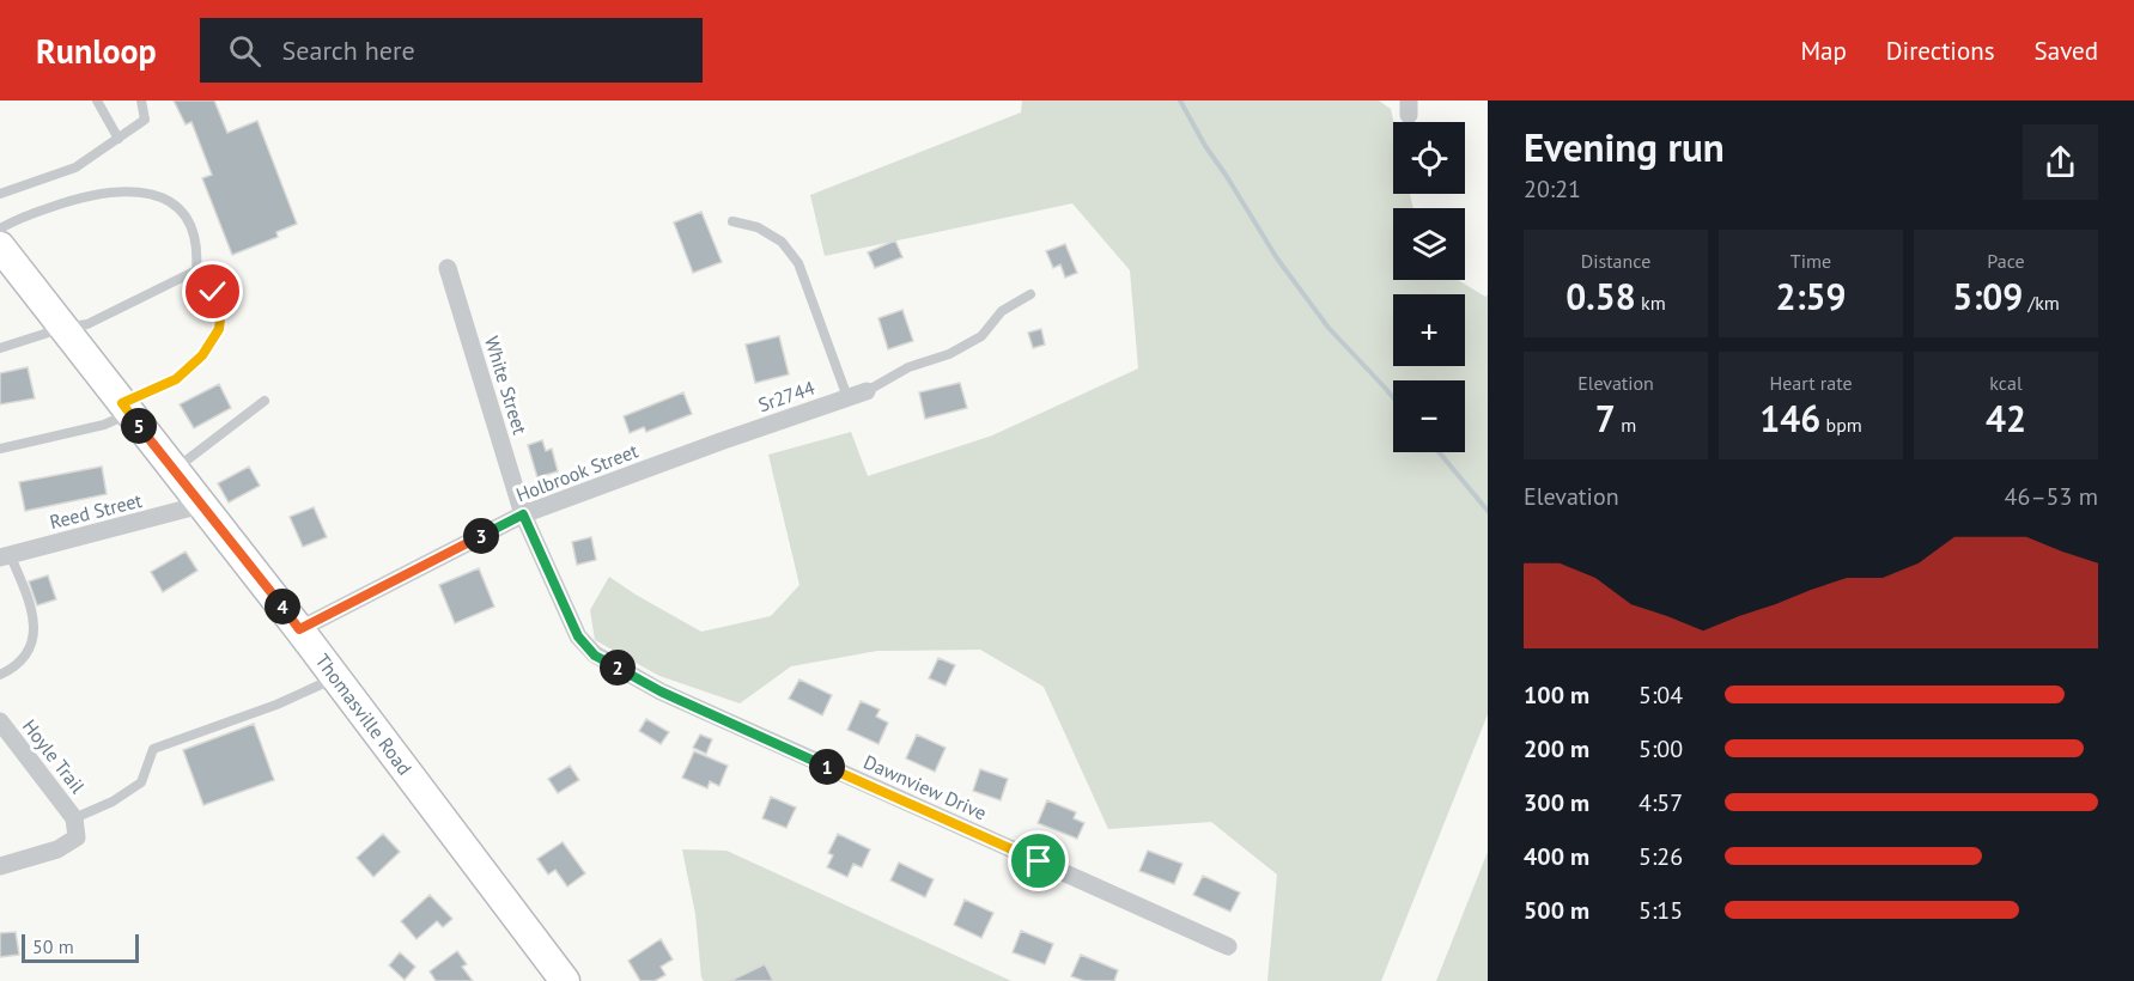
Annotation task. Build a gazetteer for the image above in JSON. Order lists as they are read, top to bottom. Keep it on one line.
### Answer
{"streets":{"main road":["Thomasville Road"],"street":["White Street","Sr2744","Holbrook Street","Reed Street","Hoyle Trail","Dawnview Drive"]},"crossings":[["White Street","Holbrook Street"],["White Street","Dawnview Drive"],["Sr2744","Holbrook Street"],["Holbrook Street","Thomasville Road"],["Holbrook Street","Dawnview Drive"],["Reed Street","Thomasville Road"]],"scale_bar":"50 m","page":{"header":"Runloop","search":"Search here","nav":["Map","Directions","Saved"],"heading":["Evening run","20:21"],"map_buttons":["+","−"],"stats":[["Distance","0.58 km"],["Time","2:59"],["Pace","5:09 /km"],["Elevation","7 m"],["Heart rate","146 bpm"],["kcal","42"]],"pins":["5","3","4","2","1"],"chart":["Elevation","46–53 m"],"list":[{"name":"100 m","note":"5:04"},{"name":"200 m","note":"5:00"},{"name":"300 m","note":"4:57"},{"name":"400 m","note":"5:26"},{"name":"500 m","note":"5:15"}],"scale":"50 m"}}
